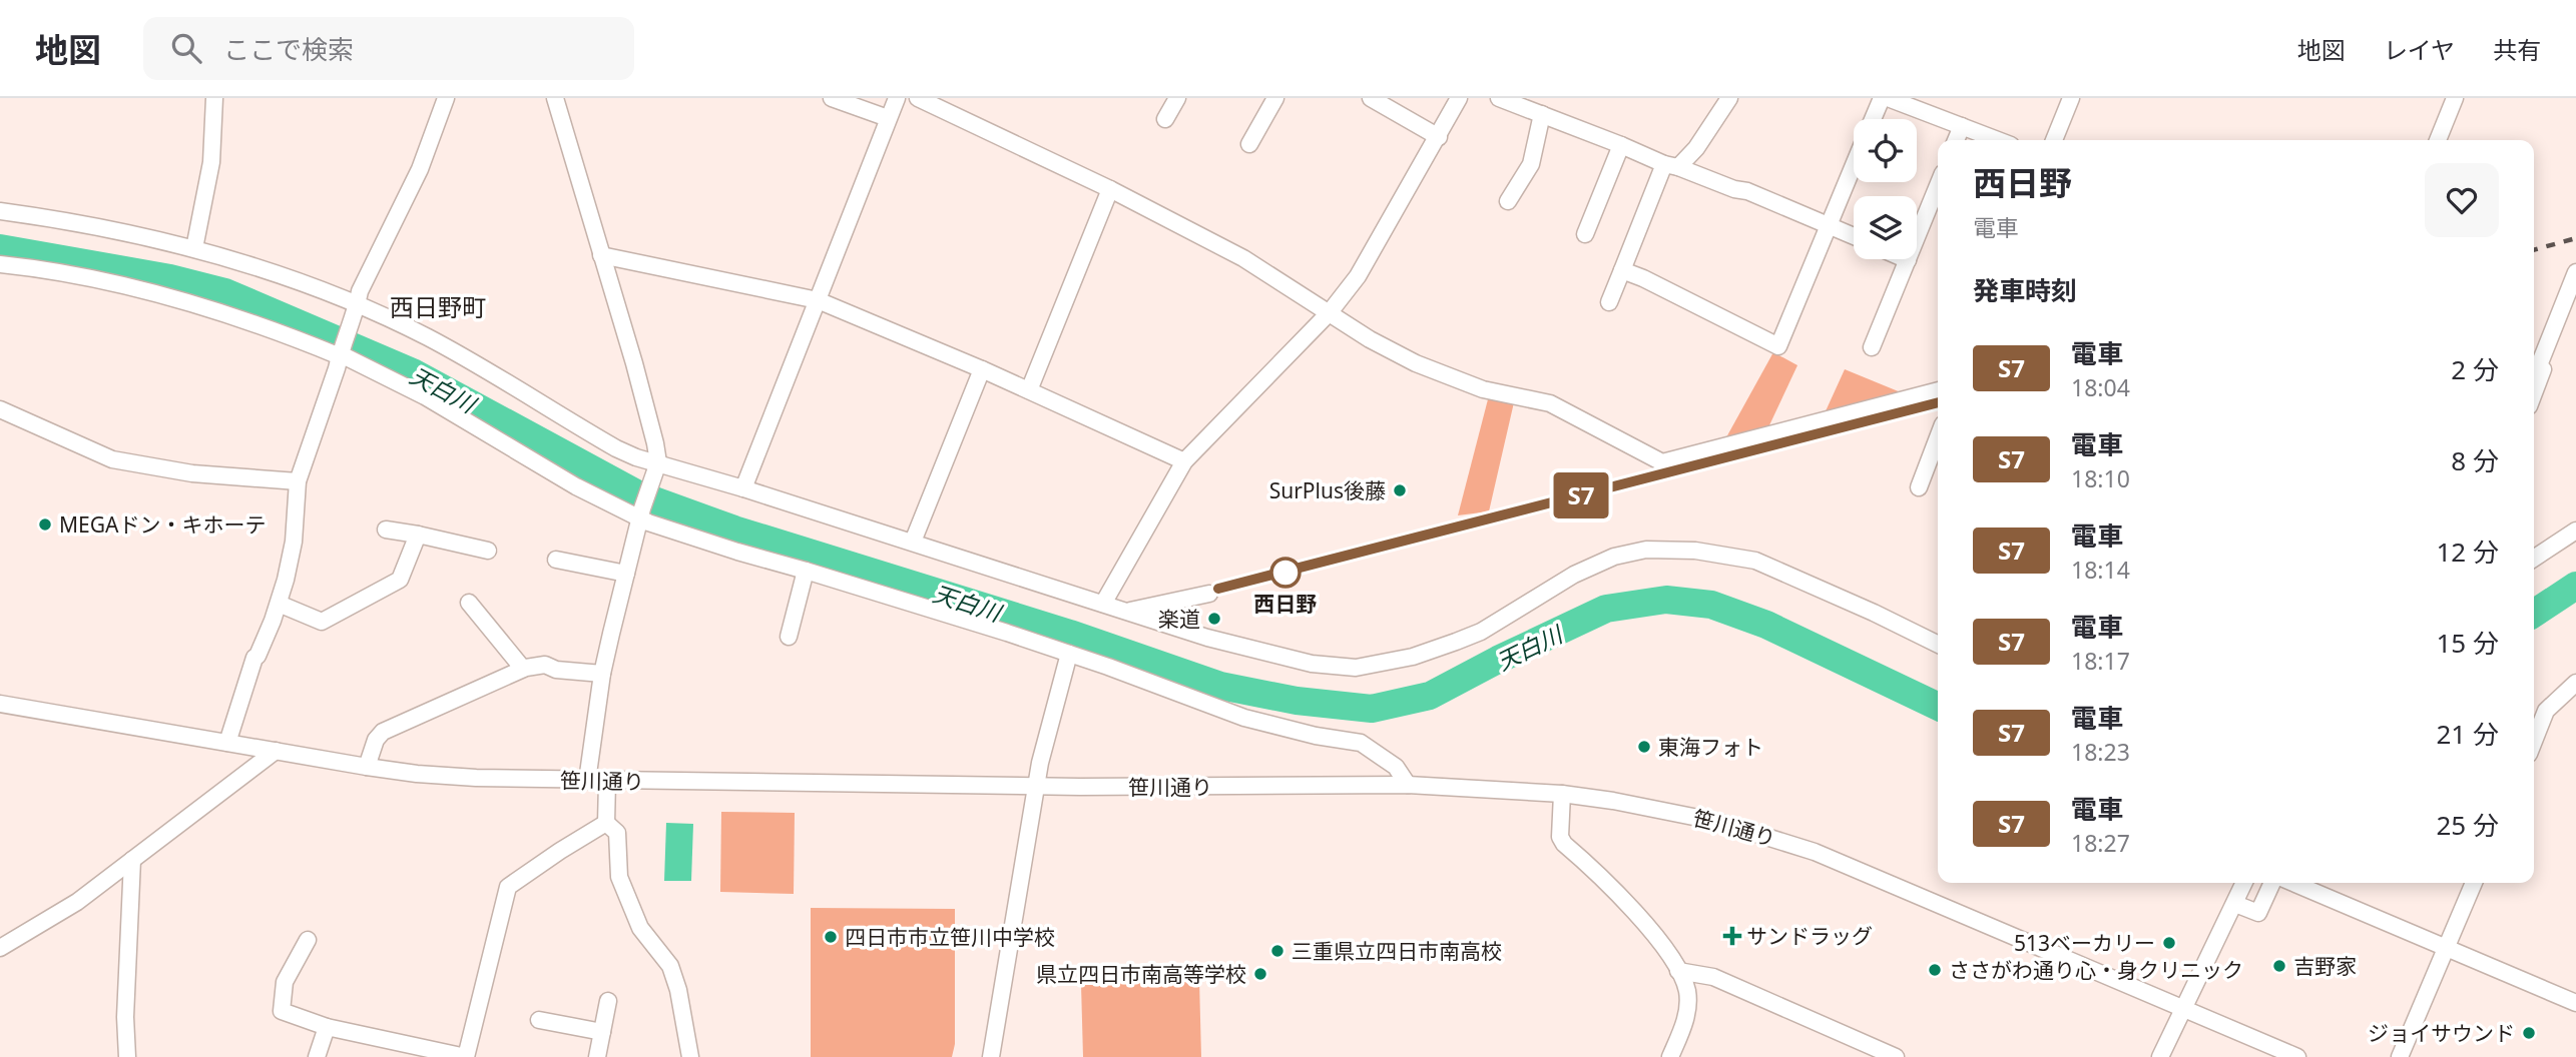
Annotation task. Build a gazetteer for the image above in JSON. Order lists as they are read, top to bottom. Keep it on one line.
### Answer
{"streets":{"street":["笹川通り"]},"districts":["西日野町"],"water":["天白川"],"places":{"other":["SurPlus後藤","MEGAドン・キホーテ","西日野","楽道","東海フォト","四日市市立笹川中学校","513ベーカリー","三重県立四日市南高校","吉野家","ささがわ通り心・身クリニック","県立四日市南高等学校","ジョイサウンド"],"health":["サンドラッグ"]},"page":{"header":"地図","search":"ここで検索","nav":["地図","レイヤ","共有"],"on_map":"S7","heading":[["西日野","電車"],"発車時刻"],"list":[{"mark":"S7","name":"電車","note":"18:04","value":"2 分"},{"mark":"S7","name":"電車","note":"18:10","value":"8 分"},{"mark":"S7","name":"電車","note":"18:14","value":"12 分"},{"mark":"S7","name":"電車","note":"18:17","value":"15 分"},{"mark":"S7","name":"電車","note":"18:23","value":"21 分"},{"mark":"S7","name":"電車","note":"18:27","value":"25 分"}]}}
